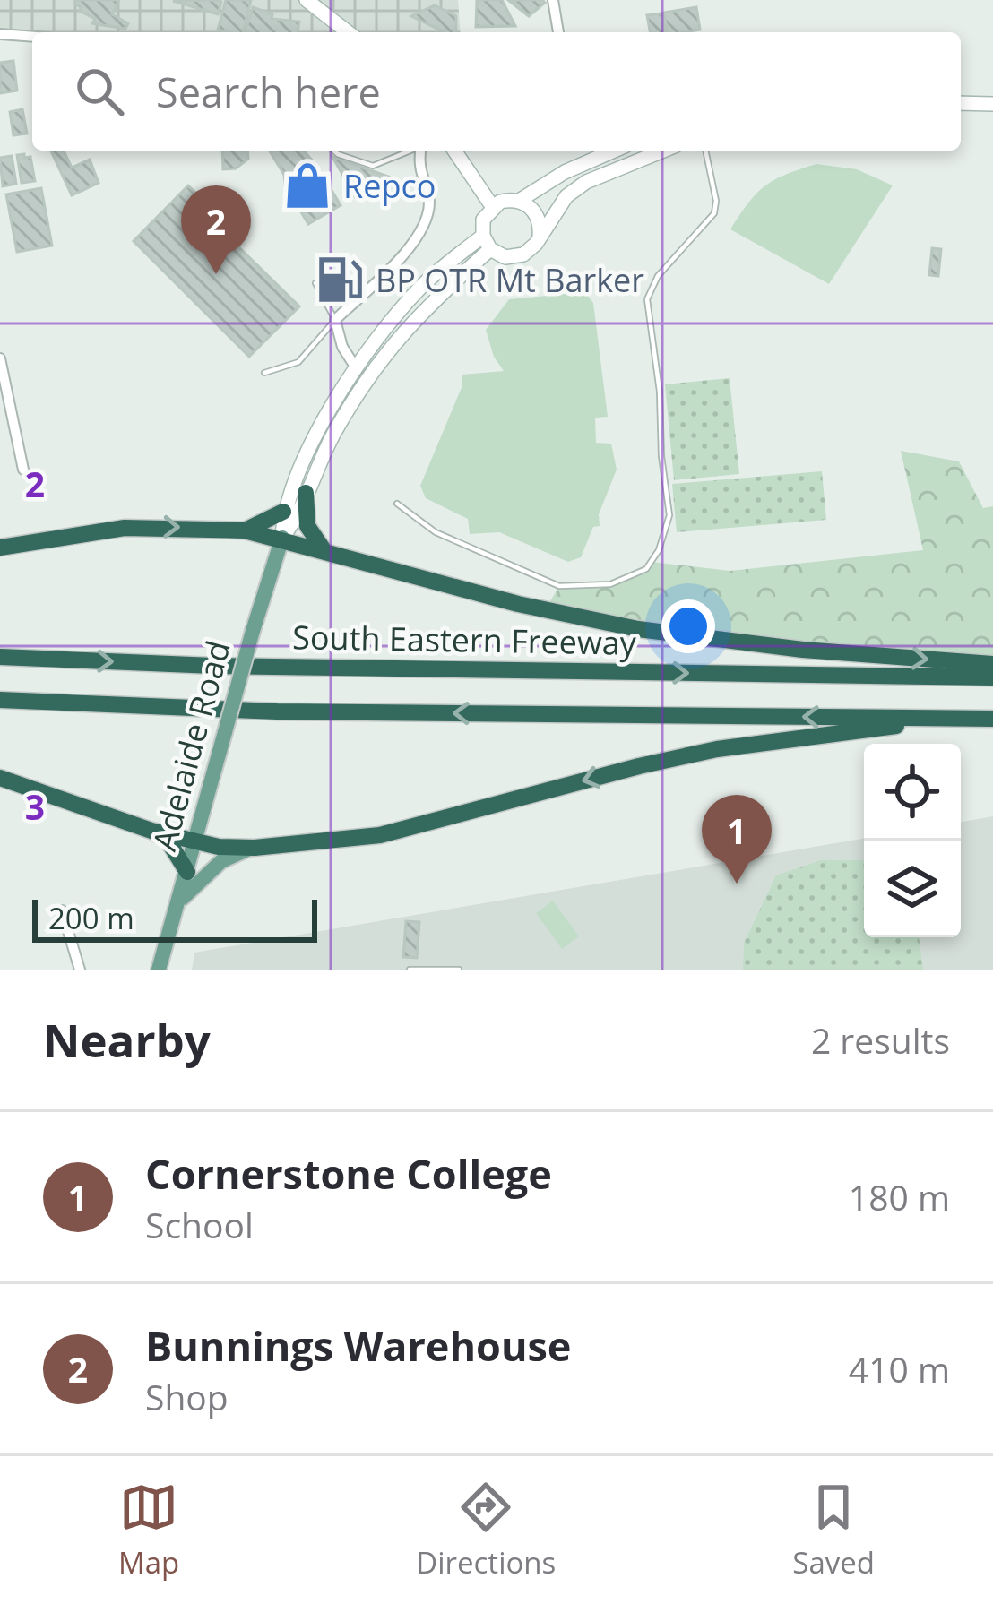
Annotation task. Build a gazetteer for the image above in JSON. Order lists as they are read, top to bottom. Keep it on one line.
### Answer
{"streets":{"highway":["South Eastern Freeway"],"main road":["Adelaide Road"]},"places":{"shop":["Repco"],"fuel station":["BP OTR Mt Barker"]},"scale_bar":"200 m","page":{"search":"Search here","pins":["2","1"],"scale":"200 m","heading":["Nearby","2 results"],"list":[{"mark":"1","name":"Cornerstone College","note":"School","value":"180 m"},{"mark":"2","name":"Bunnings Warehouse","note":"Shop","value":"410 m"}],"nav":["Map","Directions","Saved"]},"grid":{"rows":["2","3"]}}
